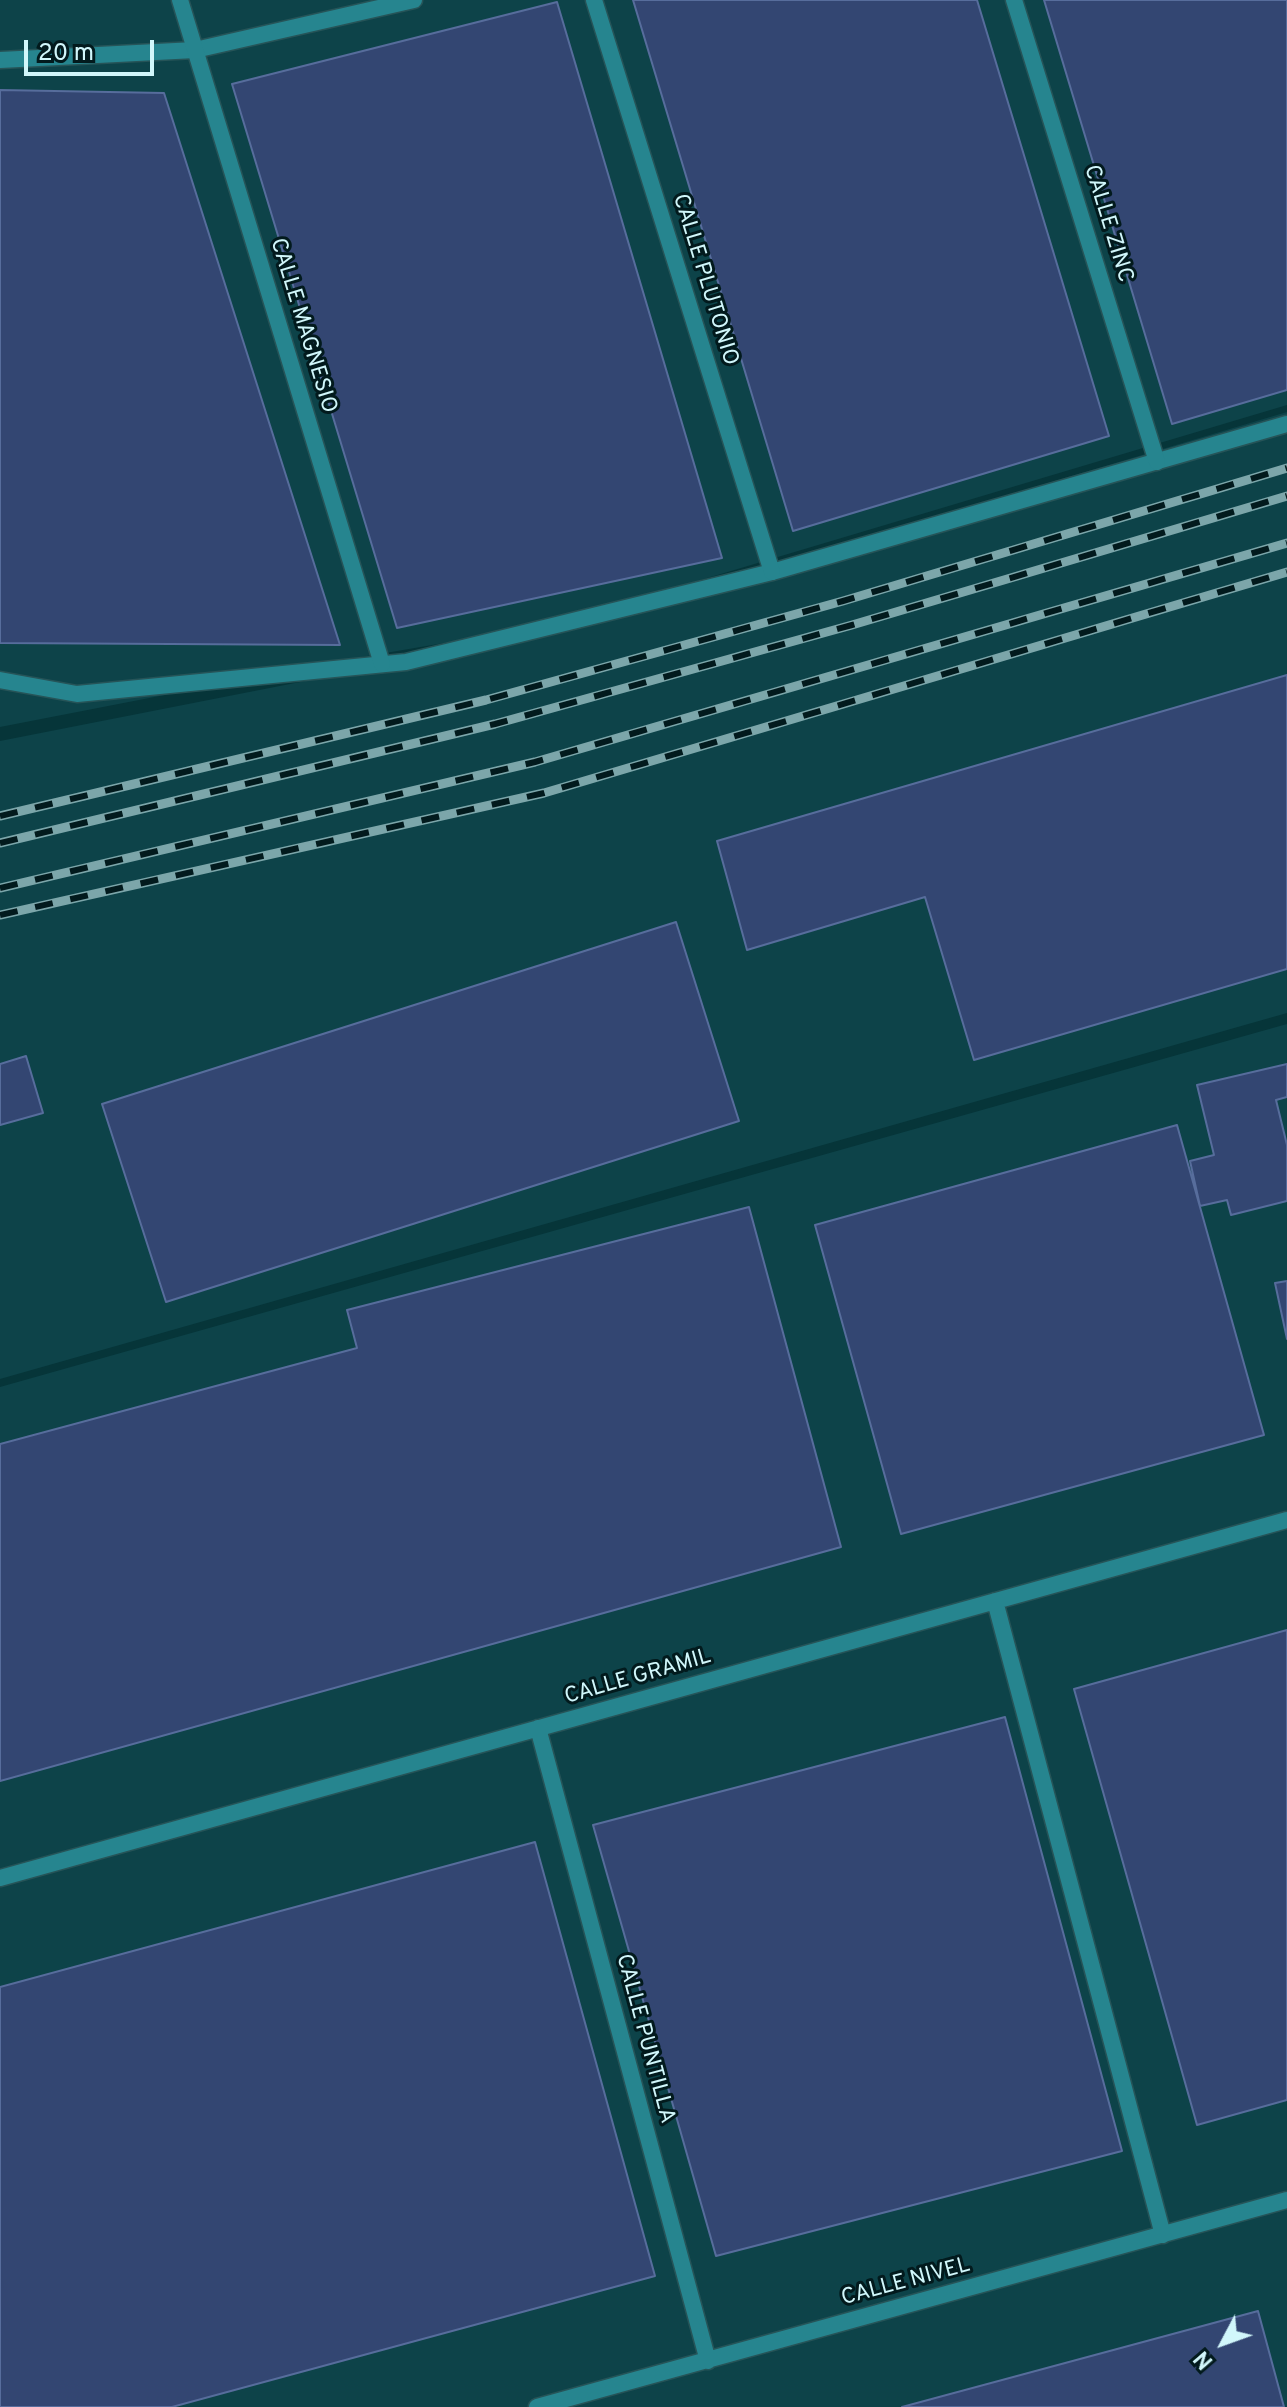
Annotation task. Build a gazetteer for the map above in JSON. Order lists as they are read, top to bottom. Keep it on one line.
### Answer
{"streets":{"street":["CALLE ZINC","CALLE PLUTONIO","CALLE MAGNESIO","CALLE GRAMIL","CALLE PUNTILLA","CALLE NIVEL"]},"crossings":[["CALLE GRAMIL","CALLE PUNTILLA"],["CALLE PUNTILLA","CALLE NIVEL"]],"scale_bar":"20 m","north":"bottom left"}
